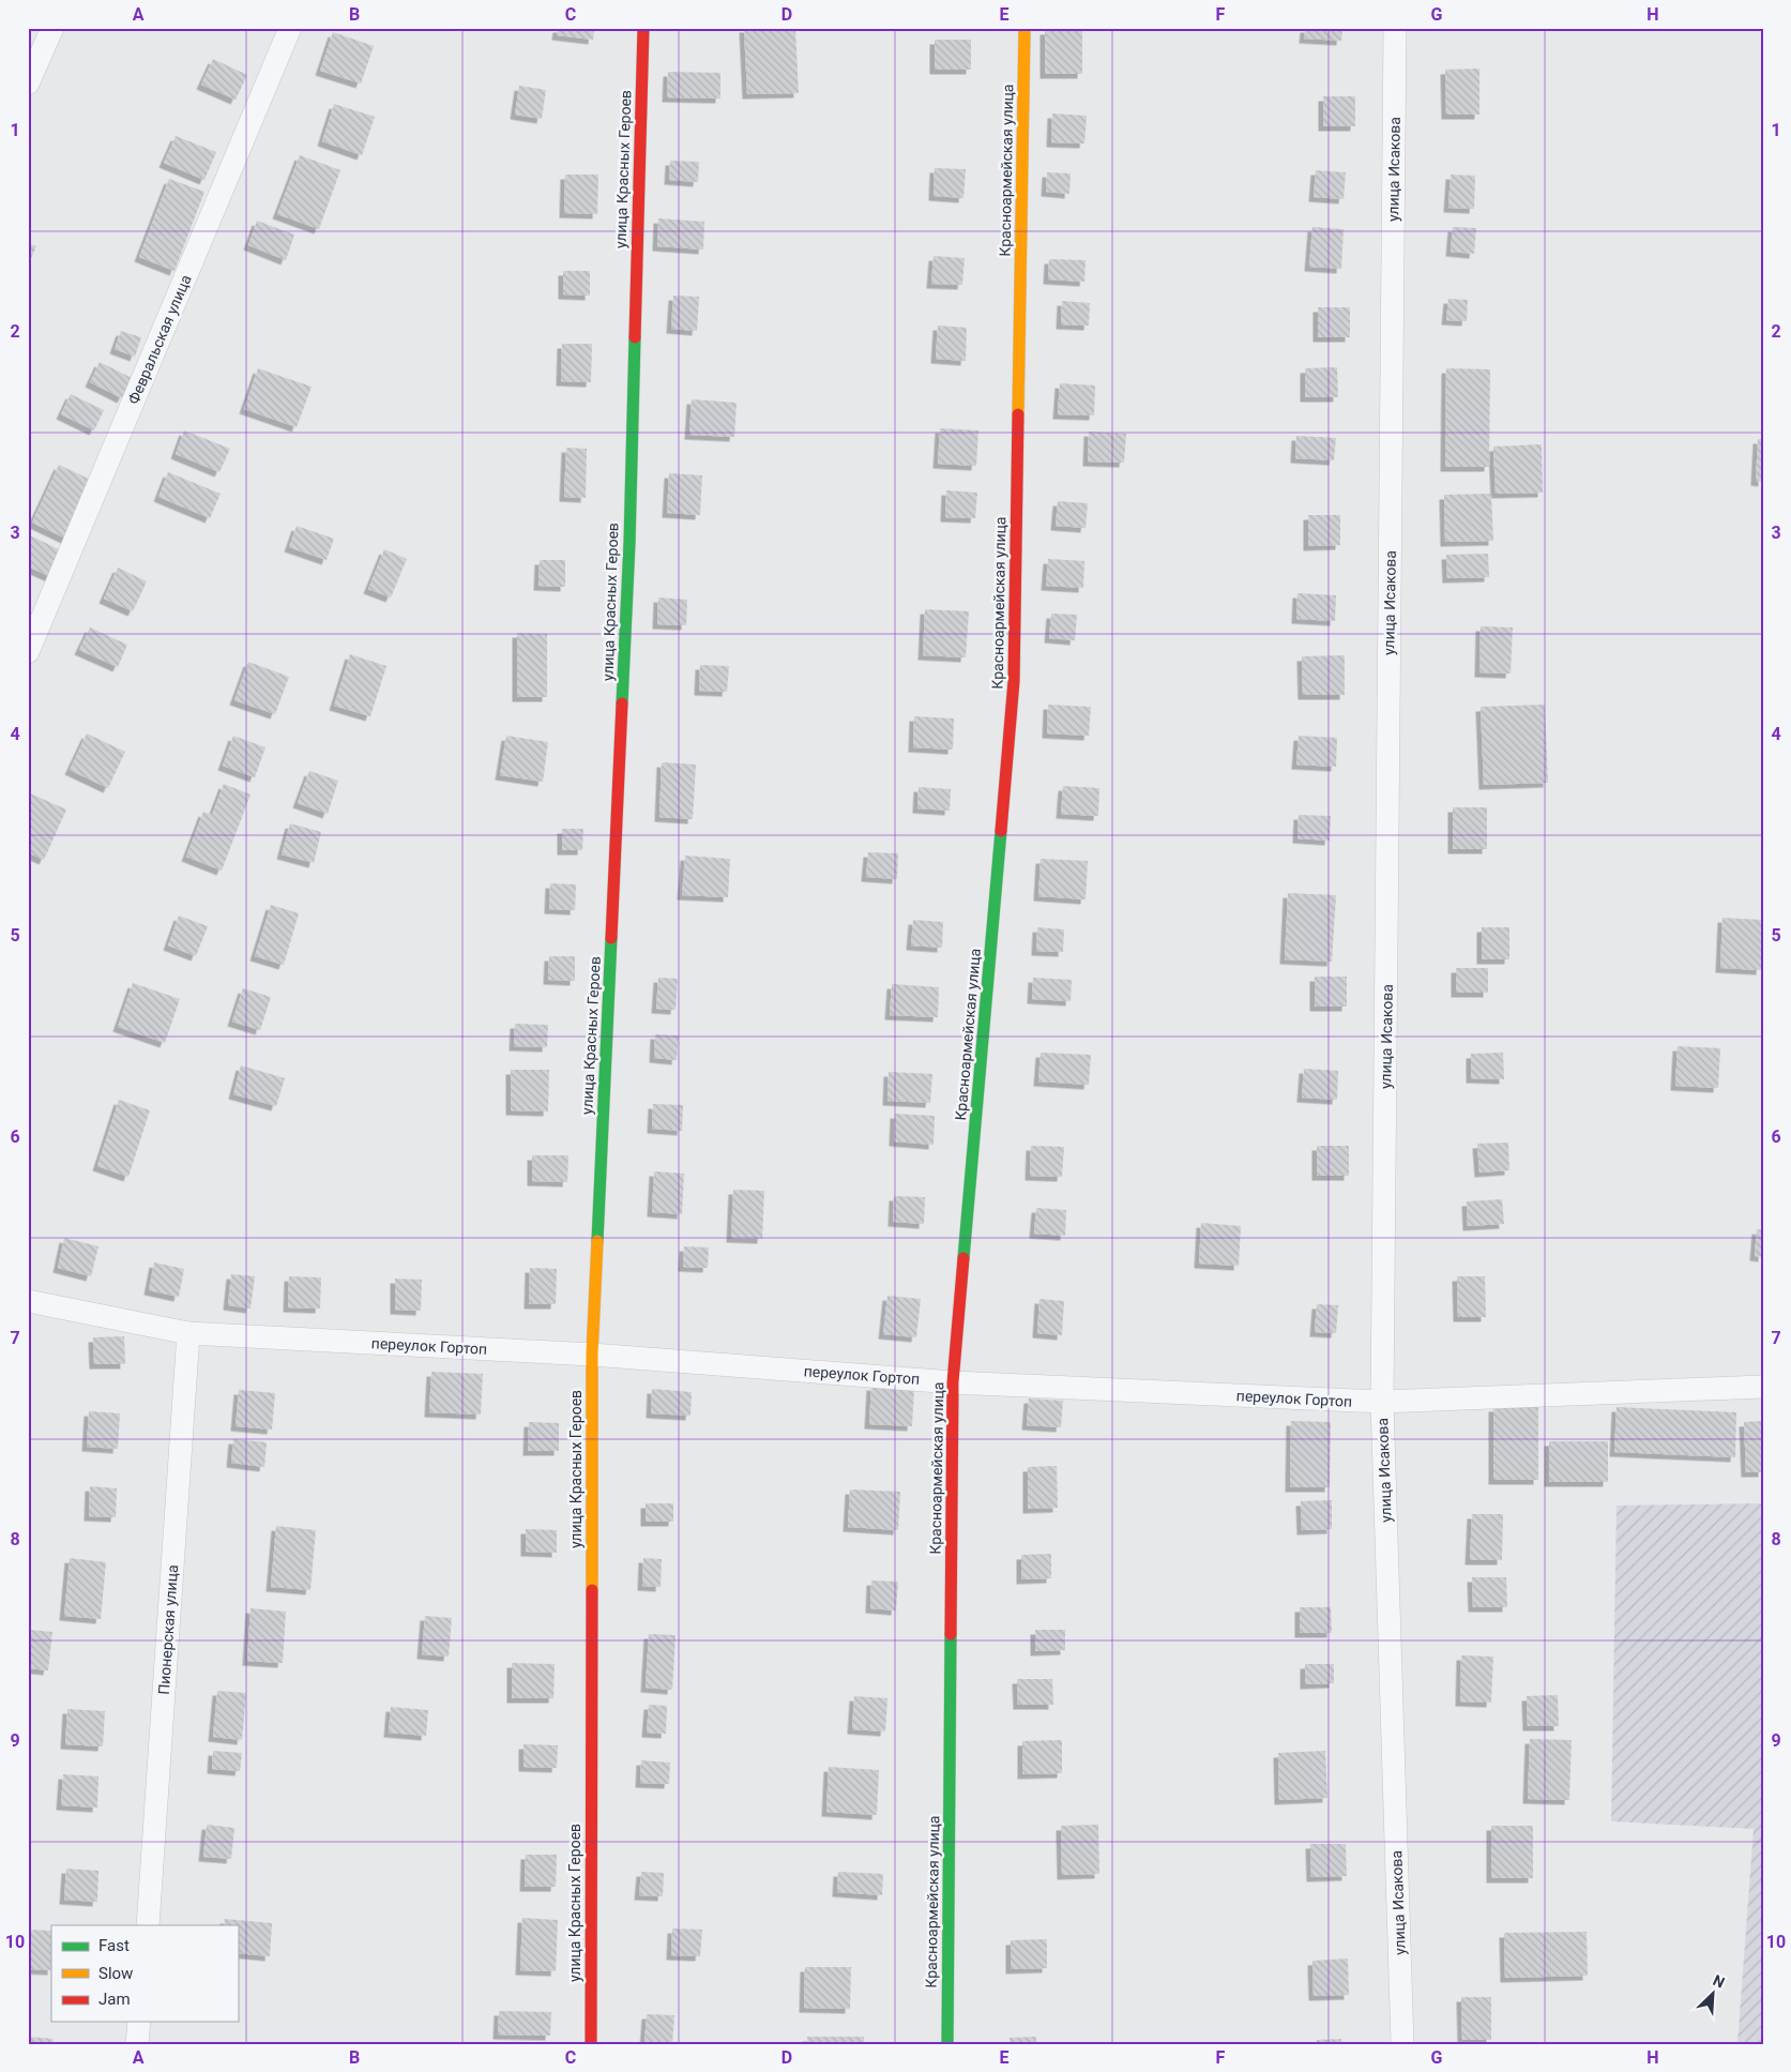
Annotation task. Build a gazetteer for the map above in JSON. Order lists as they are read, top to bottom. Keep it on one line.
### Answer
{"streets":{"main road":["улица Красных Героев","Красноармейская улица"],"street":["улица Исакова","Февральская улица","переулок Гортоп","Пионерская улица"]},"crossings":[["улица Красных Героев","переулок Гортоп"],["улица Исакова","переулок Гортоп"],["Красноармейская улица","переулок Гортоп"],["переулок Гортоп","Пионерская улица"]],"legend":["Fast","Slow","Jam"],"north":"top right","grid":{"columns":["A","B","C","D","E","F","G","H"],"rows":["1","2","3","4","5","6","7","8","9","10"]}}
